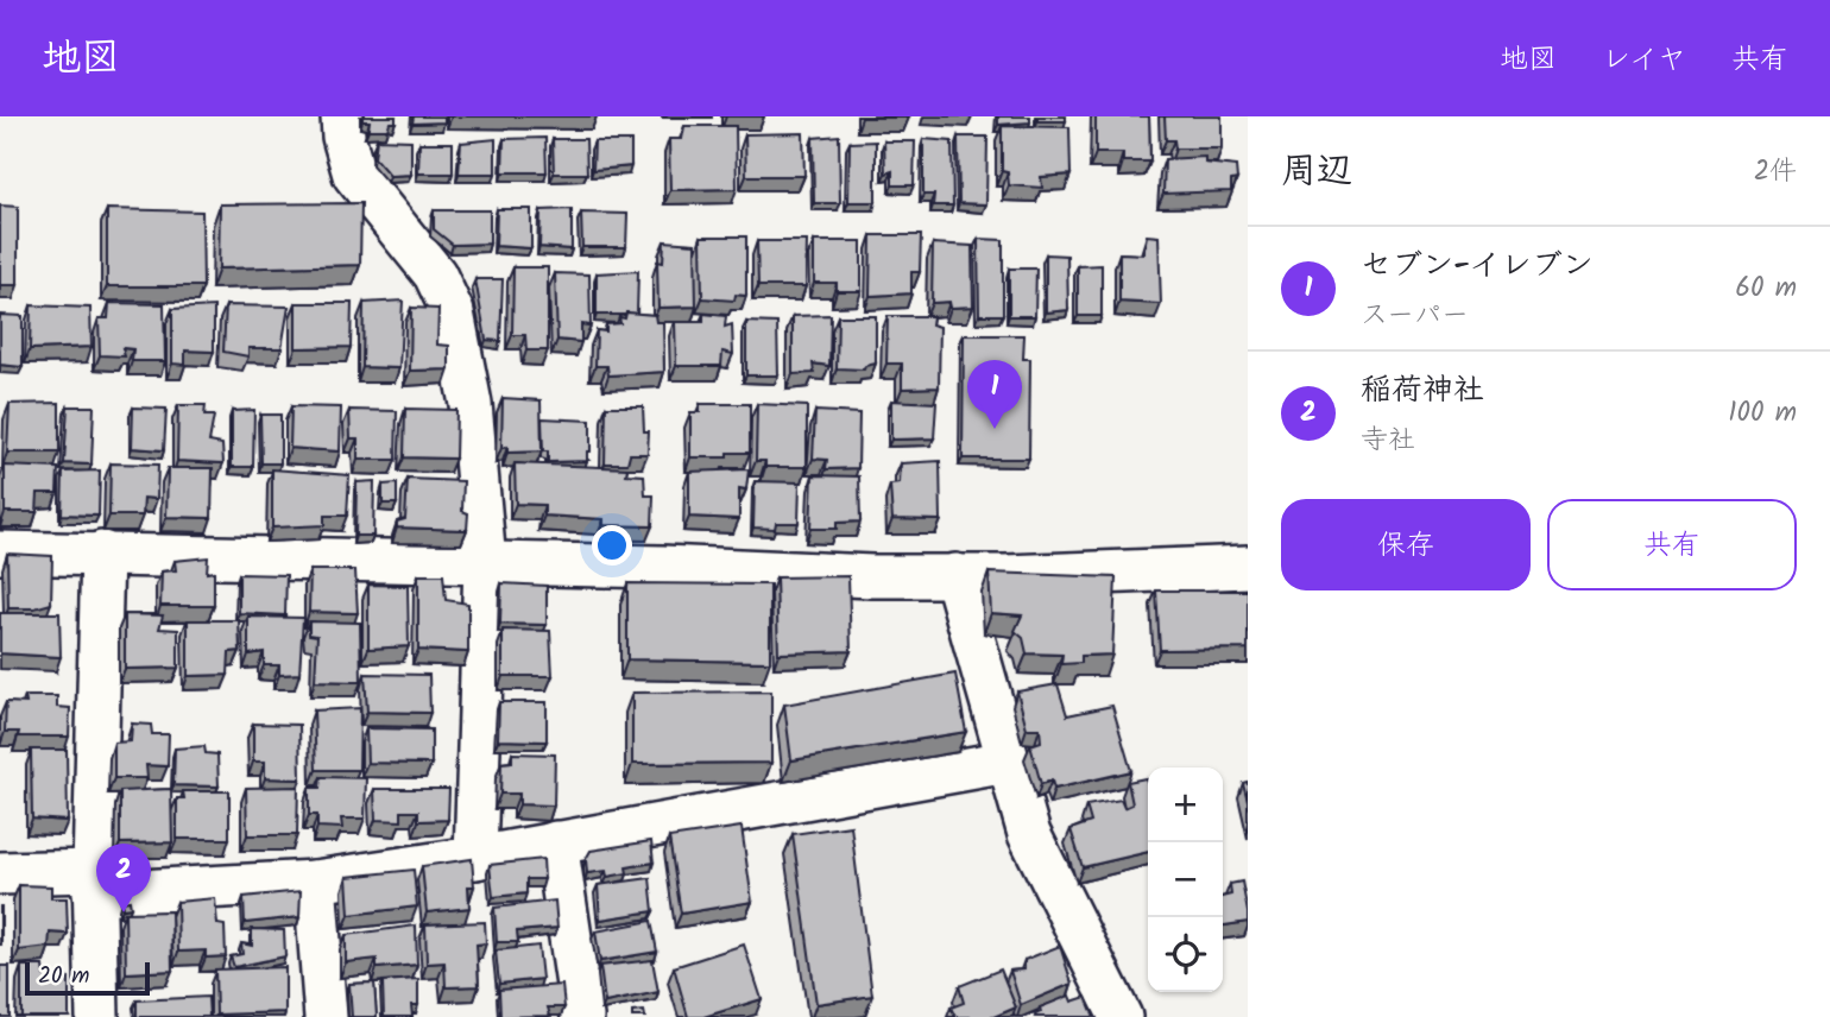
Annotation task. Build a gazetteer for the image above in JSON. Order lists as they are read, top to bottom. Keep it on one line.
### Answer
{"scale_bar":"20 m","page":{"header":"地図","nav":["地図","レイヤ","共有"],"heading":["周辺","2件"],"list":[{"mark":"1","name":"セブン-イレブン","note":"スーパー","value":"60 m"},{"mark":"2","name":"稲荷神社","note":"寺社","value":"100 m"}],"pins":["1","2"],"buttons":["保存","共有"],"map_buttons":["+","−"],"scale":"20 m"}}
